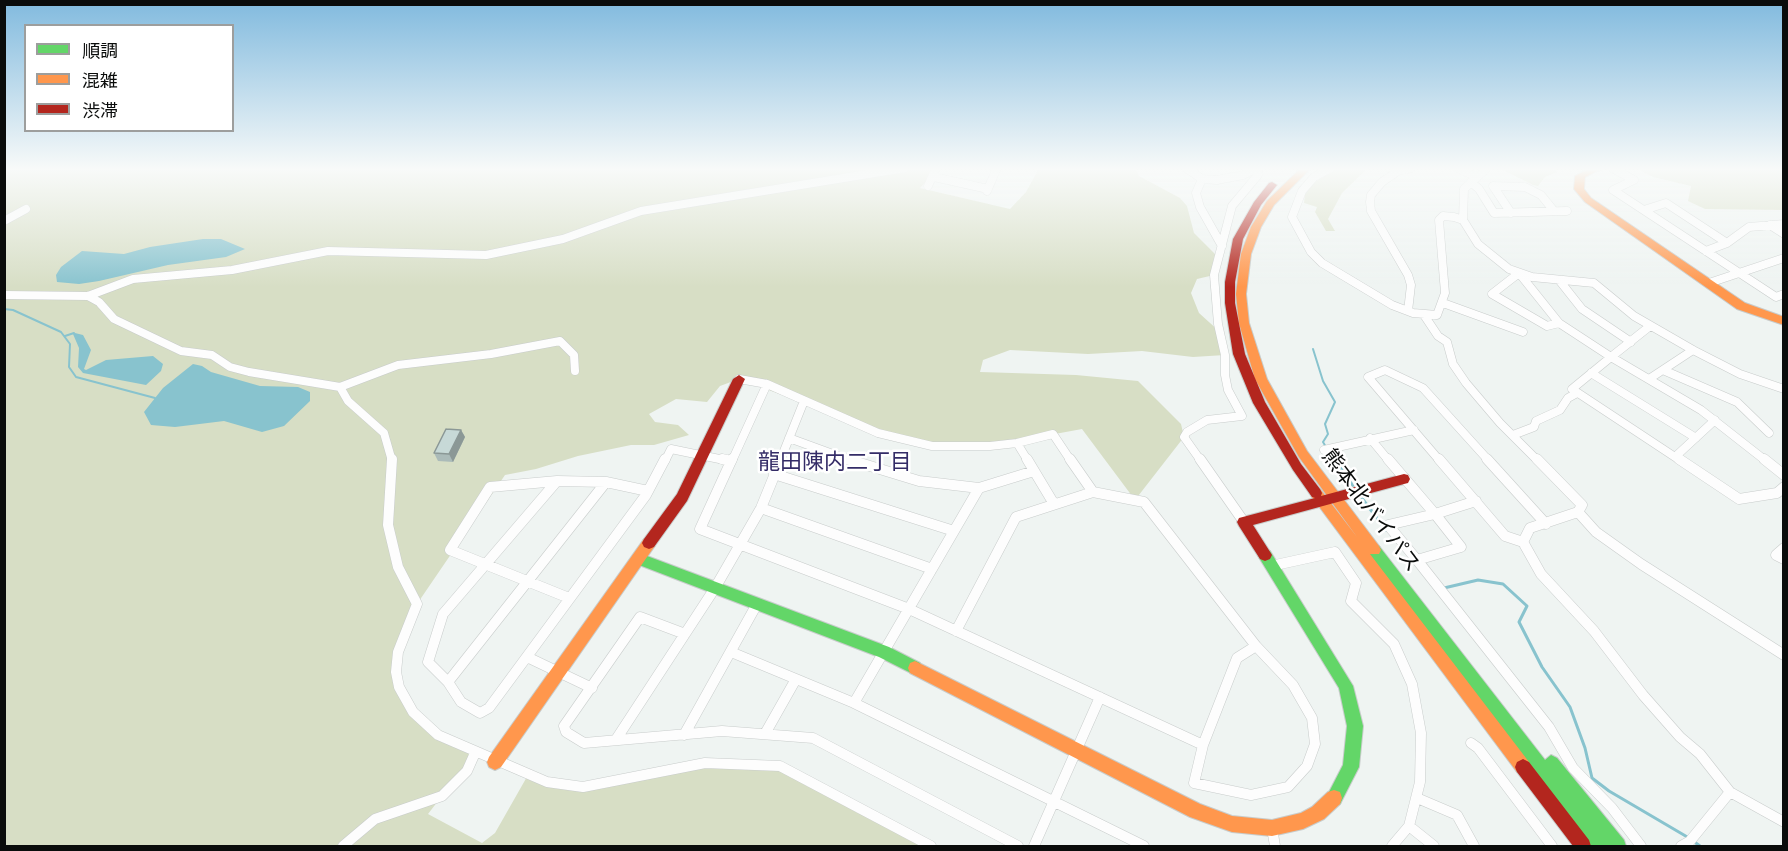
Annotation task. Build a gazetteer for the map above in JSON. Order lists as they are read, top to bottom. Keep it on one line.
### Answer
{"streets":{"main road":["熊本北バイパス"]},"districts":["龍田陳内二丁目"],"legend":["順調","混雑","渋滞"]}
